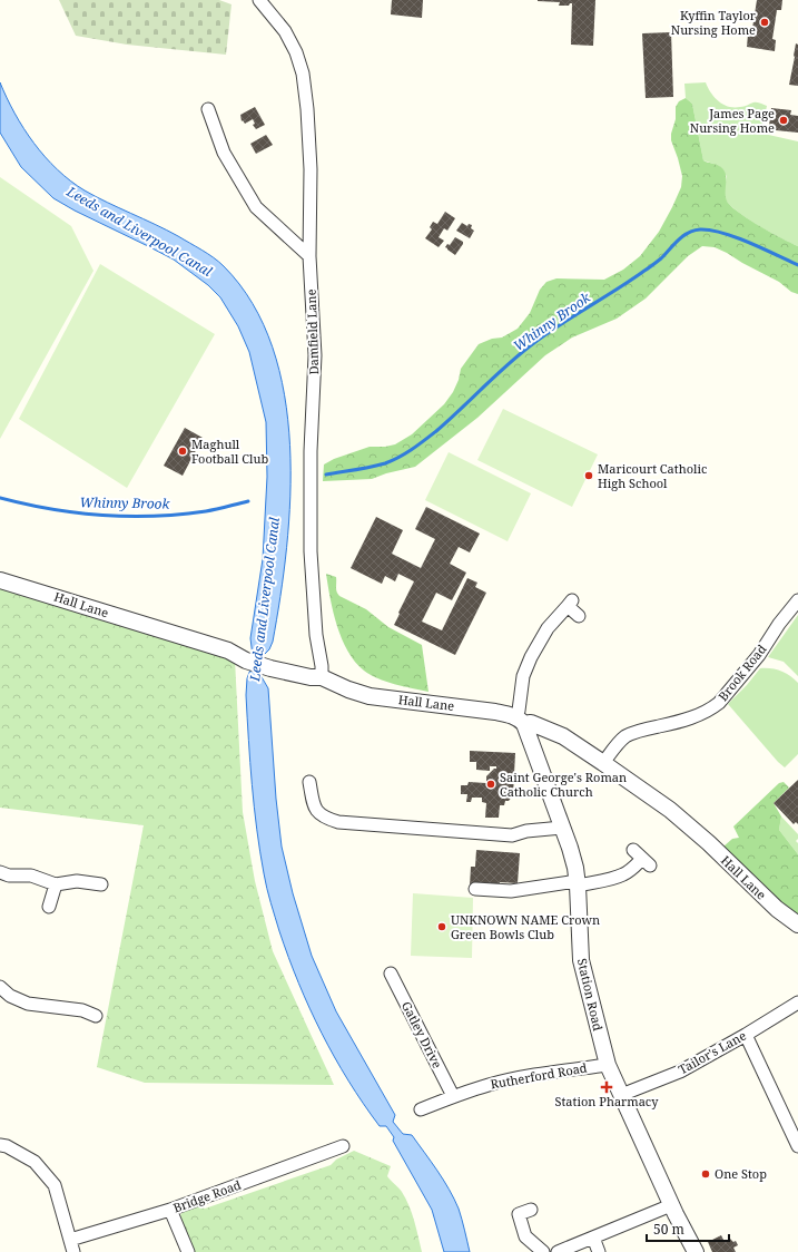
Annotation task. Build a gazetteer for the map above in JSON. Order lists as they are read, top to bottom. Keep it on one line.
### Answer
{"streets":{"street":["Damfield Lane","Hall Lane","Brook Road","Station Road","Gatley Drive","Tailor's Lane","Rutherford Road","Bridge Road"]},"crossings":[["Damfield Lane","Hall Lane"],["Hall Lane","Brook Road"],["Hall Lane","Station Road"],["Station Road","Tailor's Lane"],["Station Road","Rutherford Road"],["Gatley Drive","Rutherford Road"]],"water":["Leeds and Liverpool Canal","Whinny Brook"],"places":{"other":["Kyffin Taylor Nursing Home","James Page Nursing Home","Maghull Football Club","Maricourt Catholic High School","Saint George's Roman Catholic Church","UNKNOWN NAME Crown Green Bowls Club","One Stop"],"health":["Station Pharmacy"]},"scale_bar":"50 m"}
